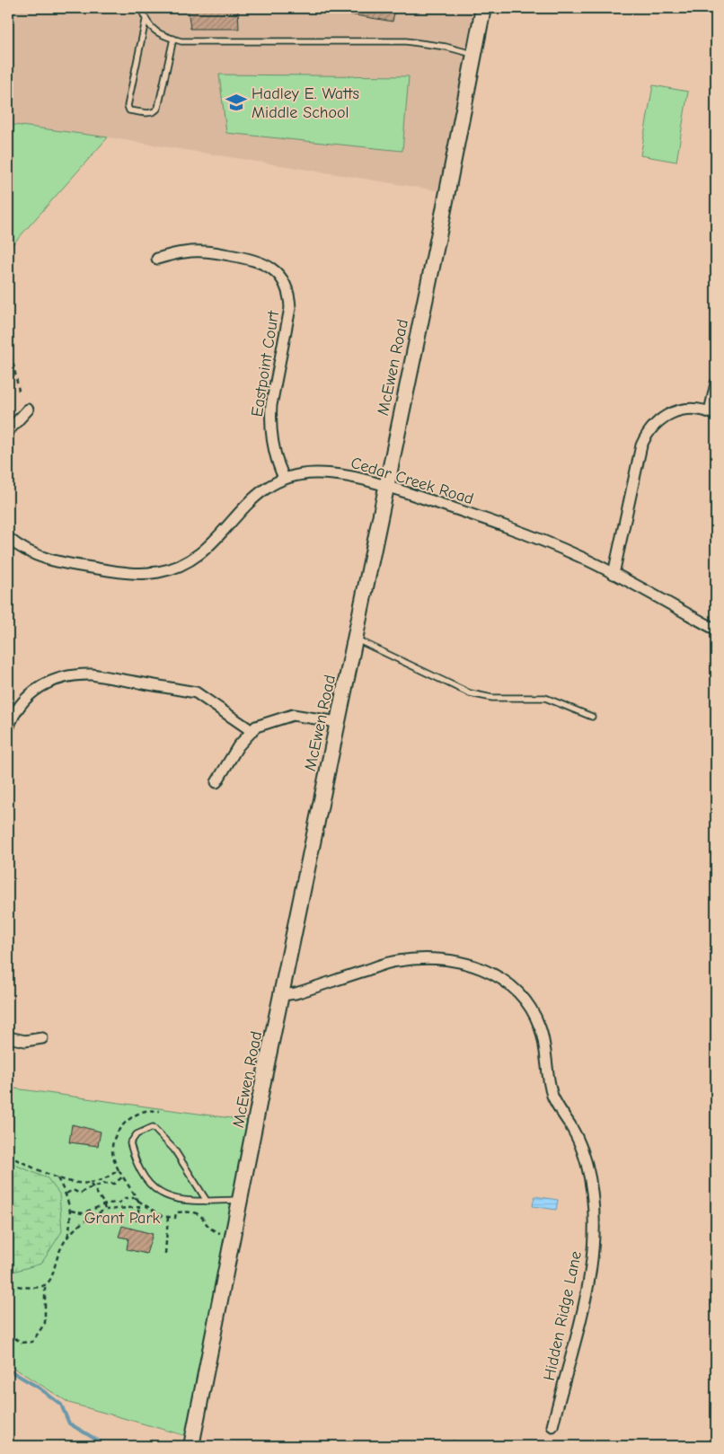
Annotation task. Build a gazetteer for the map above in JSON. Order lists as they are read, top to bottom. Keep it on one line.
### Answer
{"streets":{"street":["Eastpoint Court","McEwen Road","Cedar Creek Road","Hidden Ridge Lane"]},"crossings":[["Eastpoint Court","Cedar Creek Road"],["McEwen Road","Cedar Creek Road"],["McEwen Road","Hidden Ridge Lane"]],"parks":["Grant Park"],"places":{"school or university":["Hadley E. Watts Middle School"]}}
